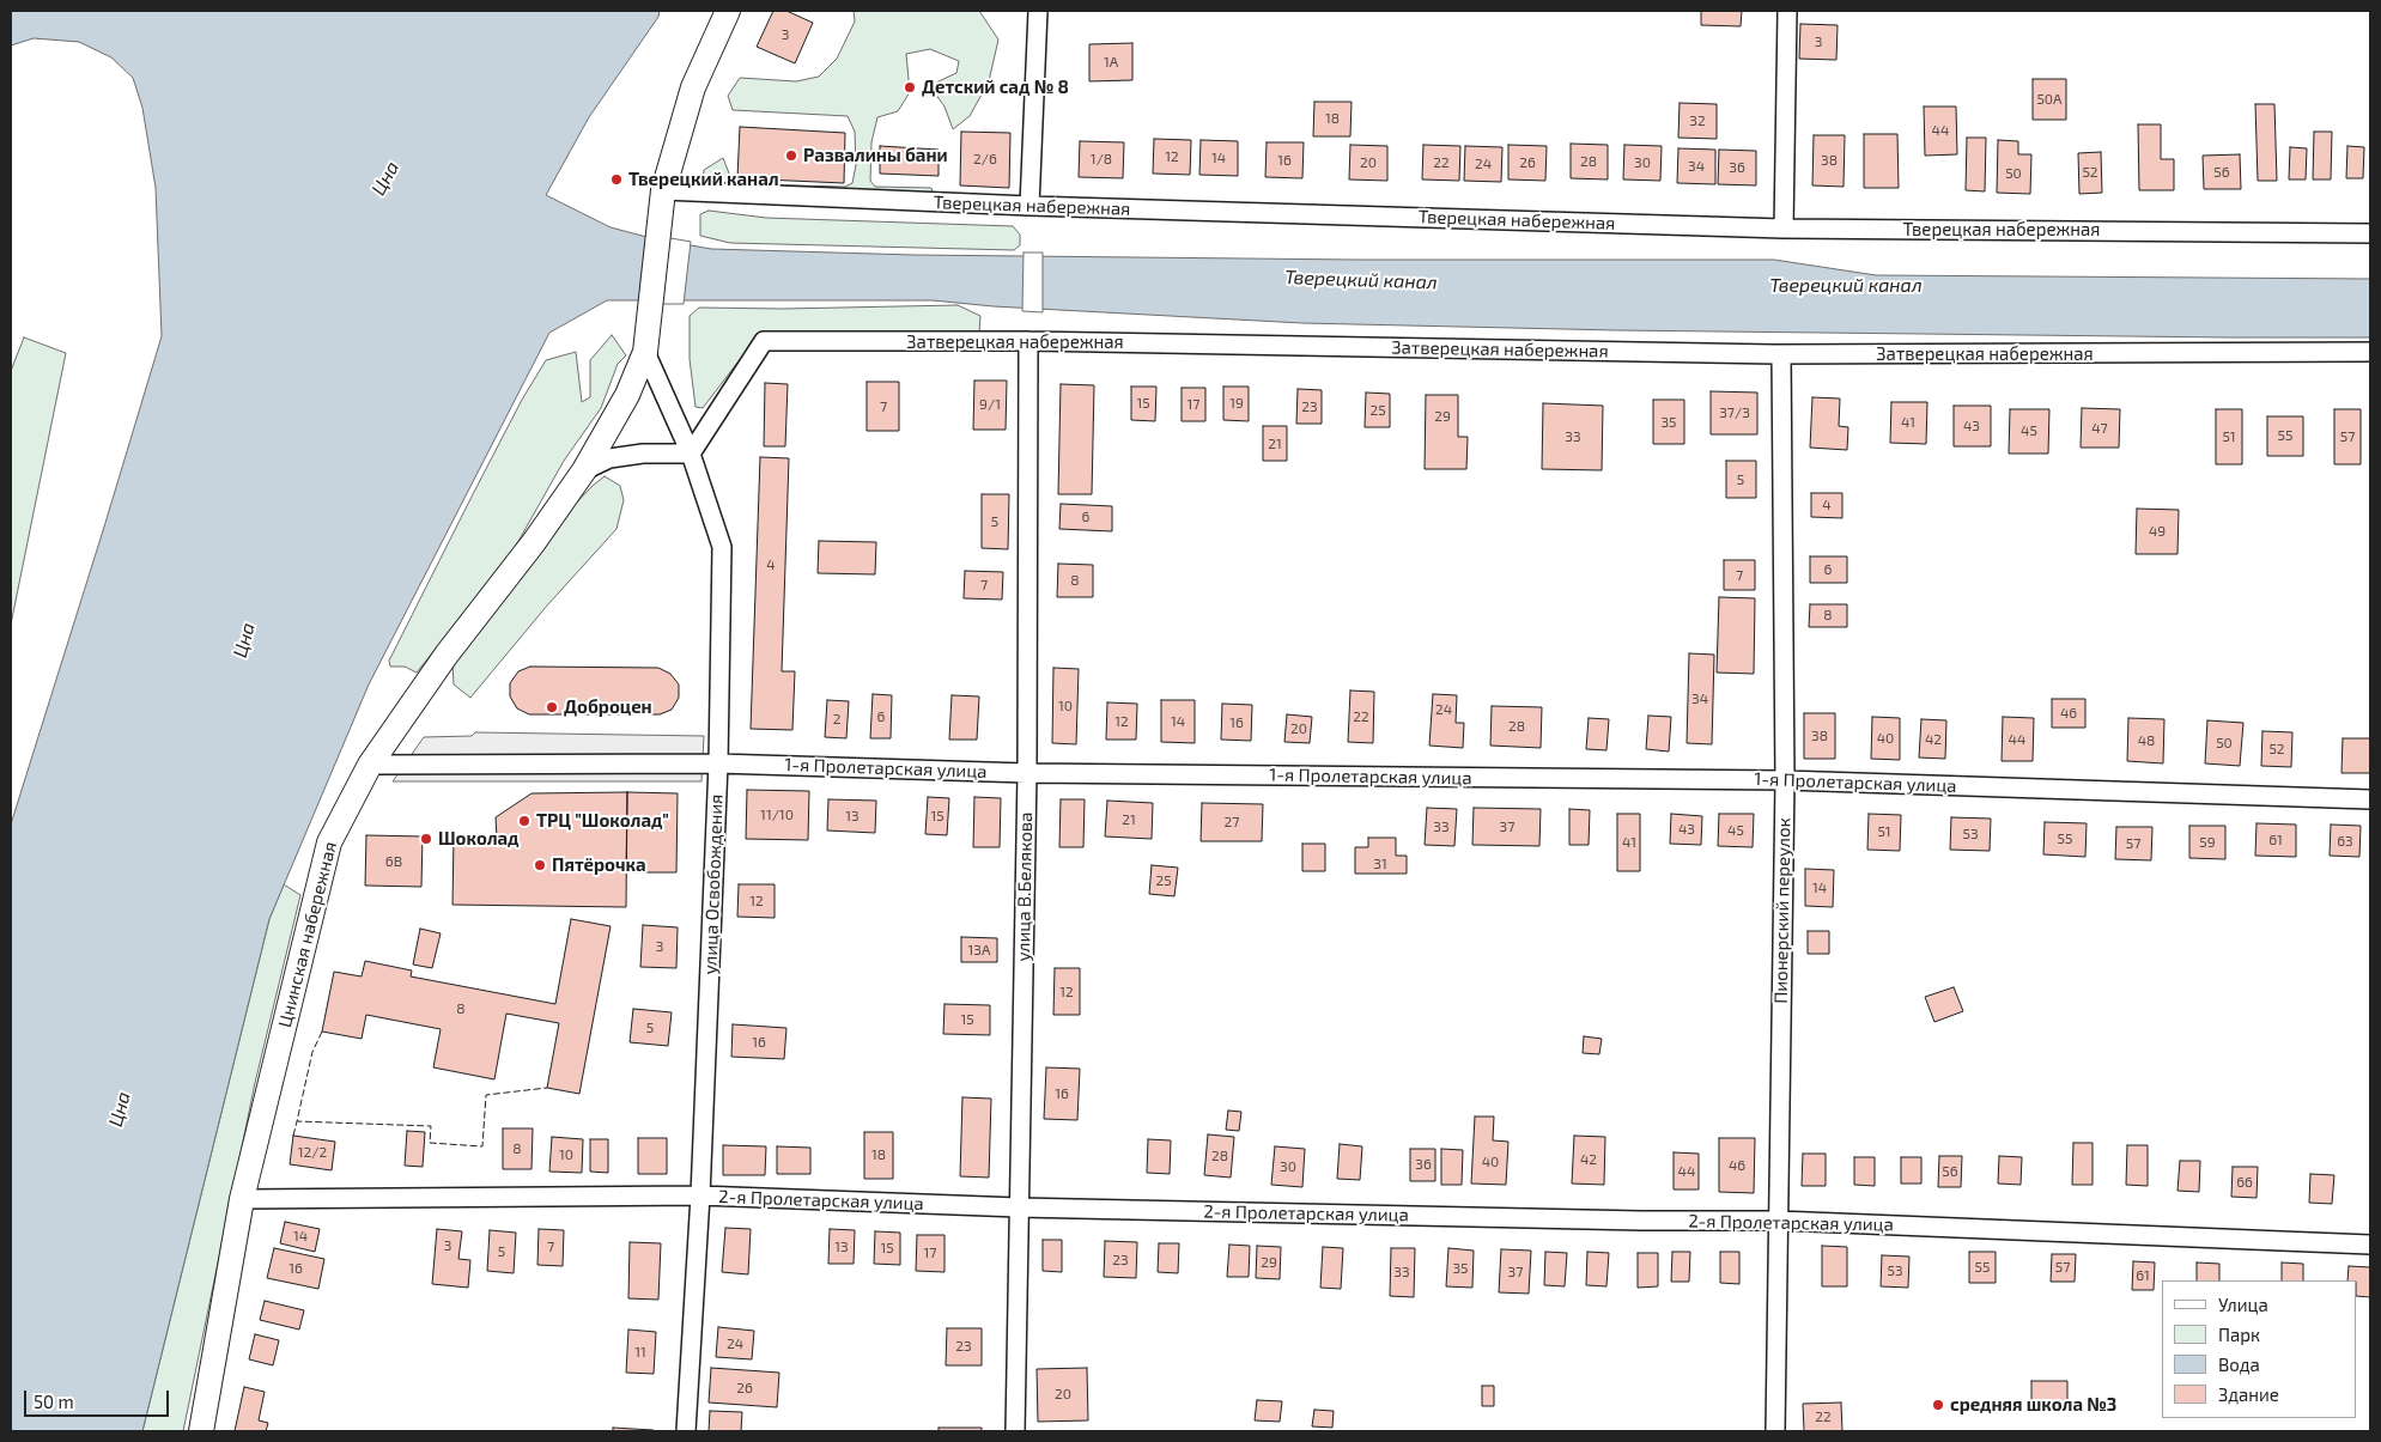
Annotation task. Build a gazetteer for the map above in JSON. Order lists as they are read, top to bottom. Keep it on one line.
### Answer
{"streets":{"main road":["Цнинская набережная"],"street":["Тверецкая набережная","Затверецкая набережная","1-я Пролетарская улица","улица Освобождения","улица В.Белякова","Пионерский переулок","2-я Пролетарская улица"]},"crossings":[["Тверецкая набережная","Цнинская набережная"],["Затверецкая набережная","улица Освобождения"],["Затверецкая набережная","улица В.Белякова"],["Затверецкая набережная","Пионерский переулок"],["1-я Пролетарская улица","улица Освобождения"],["1-я Пролетарская улица","улица В.Белякова"],["1-я Пролетарская улица","Пионерский переулок"],["1-я Пролетарская улица","Цнинская набережная"],["улица Освобождения","Цнинская набережная"],["улица Освобождения","2-я Пролетарская улица"],["улица В.Белякова","2-я Пролетарская улица"],["Пионерский переулок","2-я Пролетарская улица"],["Цнинская набережная","2-я Пролетарская улица"]],"water":["Цна","Тверецкий канал"],"places":["Детский сад № 8","Развалины бани","Тверецкий канал","Доброцен","ТРЦ \"Шоколад\"","Шоколад","Пятёрочка","средняя школа №3"],"house_numbers":["3","3","1А","50А","18","32","44","12","14","2/6","1/8","16","38","28","20","22","26","30","24","34","36","52","56","50","15","19","9/1","17","7","23","25","37/3","29","35","41","43","47","45","55","33","51","57","21","5","4","6","5","49","4","6","7","8","7","8","34","10","24","46","6","22","2","12","14","16","28","20","38","40","42","44","48","50","52","11/10","13","15","21","27","33","37","43","45","51","53","55","61","63","41","59","57","6В","31","25","14","12","3","13А","12","8","15","5","16","16","8","12/2","10","18","28","42","40","36","46","30","44","56","66","14","3","7","13","15","5","17","23","29","55","57","16","35","53","33","37","61","24","23","11","26","20","22"],"legend":["Улица","Парк","Вода","Здание"],"scale_bar":"50 m"}
